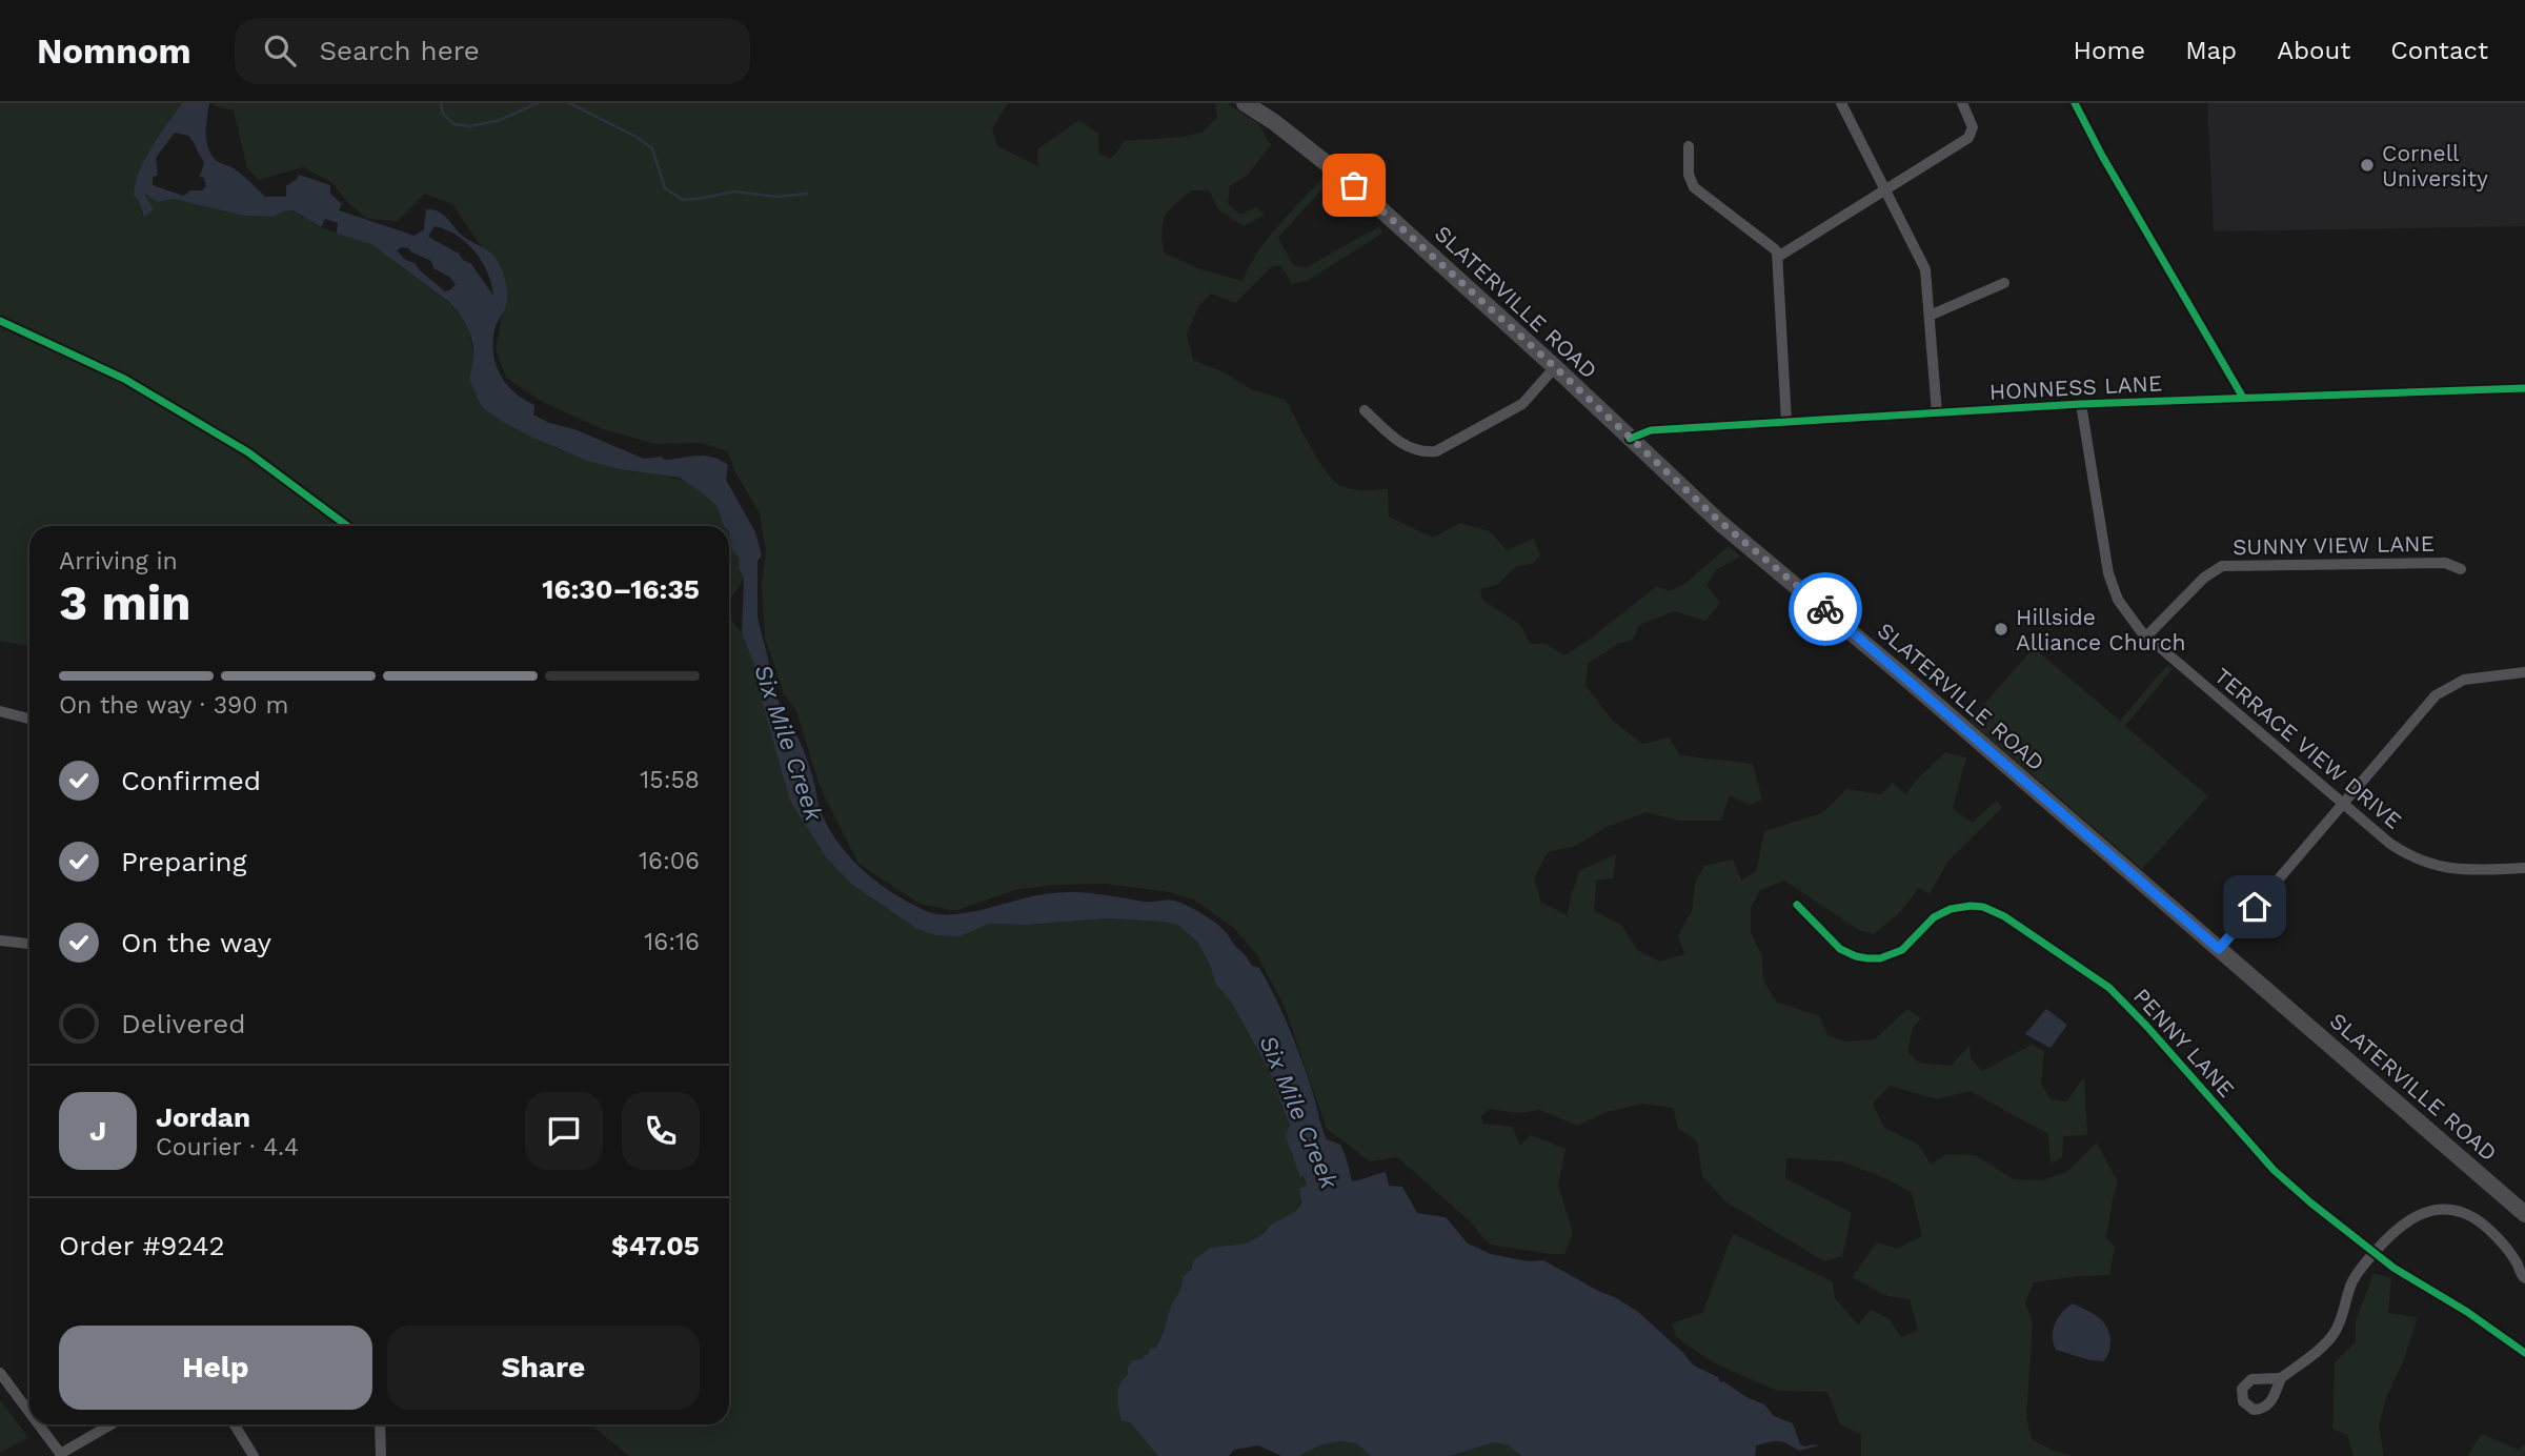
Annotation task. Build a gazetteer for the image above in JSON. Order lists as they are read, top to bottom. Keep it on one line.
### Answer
{"streets":{"highway":["SLATERVILLE ROAD"],"street":["HONNESS LANE","SUNNY VIEW LANE","TERRACE VIEW DRIVE","PENNY LANE"]},"crossings":[["SLATERVILLE ROAD","HONNESS LANE"],["HONNESS LANE","TERRACE VIEW DRIVE"],["SUNNY VIEW LANE","TERRACE VIEW DRIVE"]],"water":["Six Mile Creek"],"places":["Cornell University","Hillside Alliance Church"],"page":{"header":"Nomnom","search":"Search here","nav":["Home","Map","About","Contact"],"heading":["3 min","Arriving in","16:30–16:35"],"panel":["Jordan","Courier · 4.4","Order #9242","$47.05"],"bar":"On the way · 390 m","list":[["Confirmed","15:58"],["Preparing","16:06"],["On the way","16:16"],"Delivered"],"round":"J","buttons":["Help","Share"]}}
